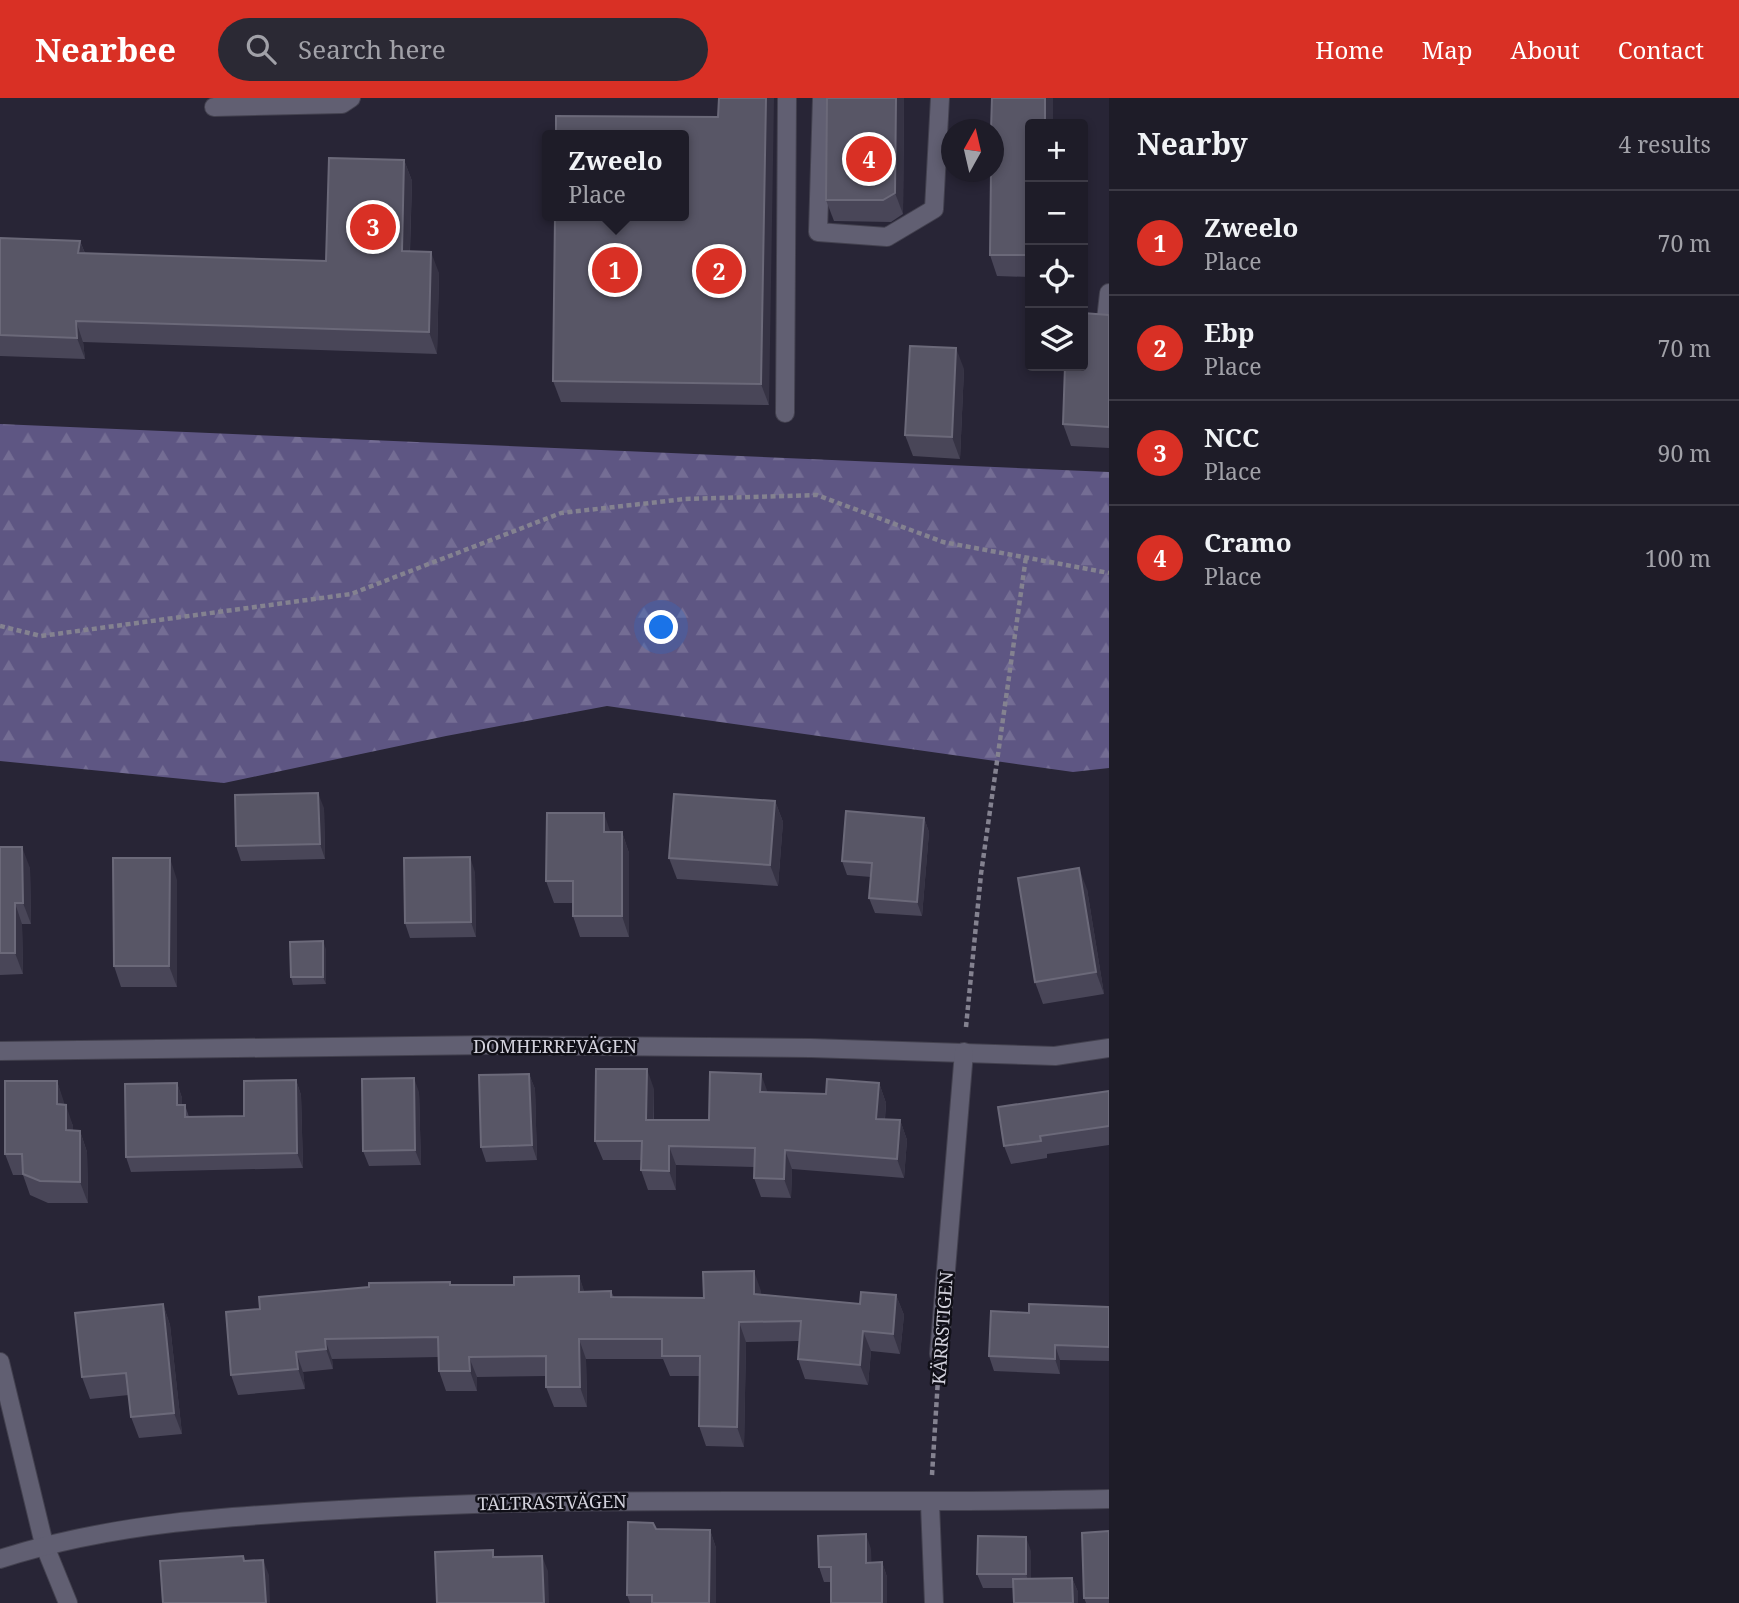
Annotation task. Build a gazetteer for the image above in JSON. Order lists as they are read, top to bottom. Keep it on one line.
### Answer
{"streets":{"street":["DOMHERREVÄGEN","KÄRRSTIGEN","TALTRASTVÄGEN"]},"crossings":[["DOMHERREVÄGEN","KÄRRSTIGEN"],["KÄRRSTIGEN","TALTRASTVÄGEN"]],"north":"top","page":{"header":"Nearbee","search":"Search here","nav":["Home","Map","About","Contact"],"heading":["Nearby","4 results"],"map_buttons":["+","−"],"popup":["Zweelo","Place"],"pins":["4","3","1","2"],"list":[{"mark":"1","name":"Zweelo","note":"Place","value":"70 m"},{"mark":"2","name":"Ebp","note":"Place","value":"70 m"},{"mark":"3","name":"NCC","note":"Place","value":"90 m"},{"mark":"4","name":"Cramo","note":"Place","value":"100 m"}]}}
